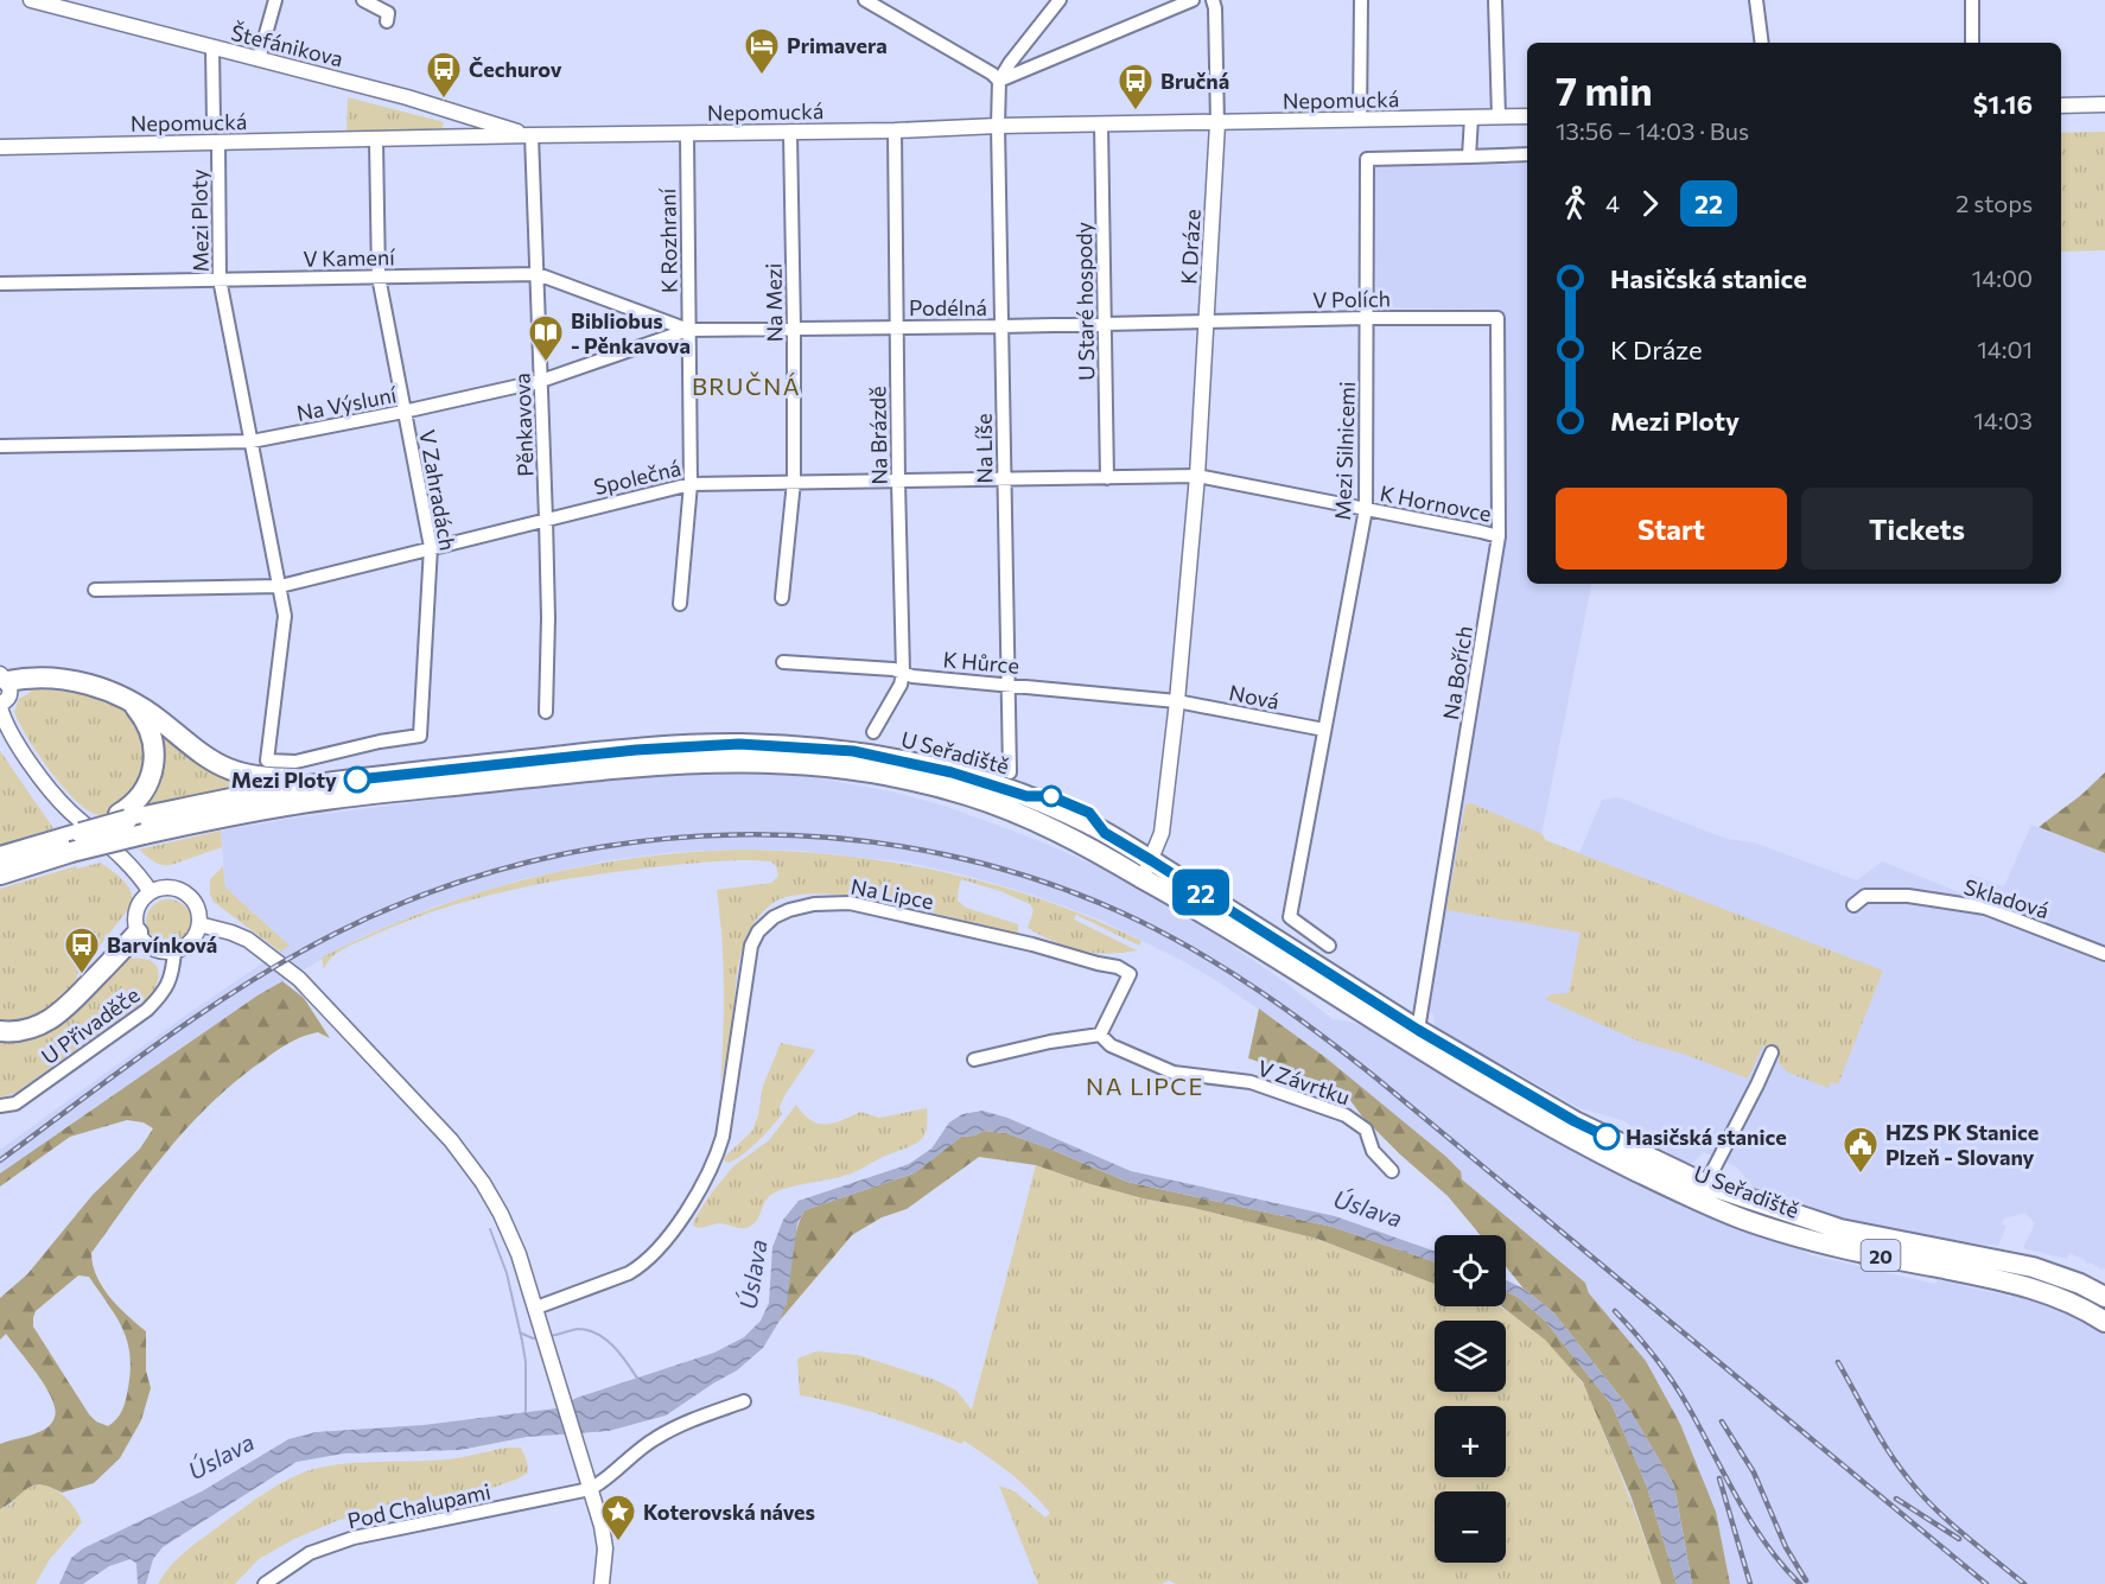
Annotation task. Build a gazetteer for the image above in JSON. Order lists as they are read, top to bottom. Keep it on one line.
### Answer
{"streets":{"main road":["U Seřadiště","20"],"street":["Štefánikova","Nepomucká","Mezi Ploty","K Rozhraní","K Dráze","V Kamení","V Polích","U Staré hospody","Na Mezi","Podélná","Na Výsluní","Pěnkavova","Na Brázdě","Na Líše","Mezi Silnicemi","Společná","V Zahradách","K Hornovce","K Hůrce","Na Bořích","Nová","Na Lipce","Skladová","U Přivaděče","V Závrtku","Pod Chalupami"]},"crossings":[["Štefánikova","Nepomucká"],["Štefánikova","Pěnkavova"],["Nepomucká","Mezi Ploty"],["Nepomucká","K Rozhraní"],["Nepomucká","K Dráze"],["Nepomucká","U Staré hospody"],["Nepomucká","Na Mezi"],["Nepomucká","Pěnkavova"],["Nepomucká","Na Brázdě"],["Nepomucká","Na Líše"],["Nepomucká","V Zahradách"],["Mezi Ploty","V Kamení"],["Mezi Ploty","Na Výsluní"],["Mezi Ploty","Společná"],["Mezi Ploty","V Zahradách"],["K Rozhraní","V Kamení"],["K Rozhraní","Podélná"],["K Rozhraní","Na Výsluní"],["K Rozhraní","Společná"],["K Dráze","V Polích"],["K Dráze","Podélná"],["K Dráze","Společná"],["K Dráze","K Hornovce"],["K Dráze","K Hůrce"],["K Dráze","Nová"],["K Dráze","U Seřadiště"],["V Kamení","Podélná"],["V Kamení","Na Výsluní"],["V Kamení","Pěnkavova"],["V Kamení","V Zahradách"],["V Polích","Podélná"],["V Polích","Mezi Silnicemi"],["V Polích","Na Bořích"],["U Staré hospody","Podélná"],["U Staré hospody","Společná"],["Na Mezi","Podélná"],["Na Mezi","Společná"],["Podélná","Na Výsluní"],["Podélná","Na Brázdě"],["Podélná","Na Líše"],["Na Výsluní","Pěnkavova"],["Na Výsluní","V Zahradách"],["Pěnkavova","Společná"],["Na Brázdě","Společná"],["Na Brázdě","K Hůrce"],["Na Líše","Společná"],["Na Líše","K Hůrce"],["Mezi Silnicemi","K Hornovce"],["Mezi Silnicemi","Nová"],["Společná","V Zahradách"],["Společná","K Hornovce"],["K Hornovce","Na Bořích"],["K Hůrce","Nová"],["Na Bořích","U Seřadiště"],["U Seřadiště","20"],["Na Lipce","V Závrtku"]],"districts":["BRUČNÁ","NA LIPCE"],"water":["Úslava"],"places":{"hotel":["Primavera"],"bus stop":["Čechurov","Bručná","Barvínková"],"library":["Bibliobus - Pěnkavova"],"other":["Mezi Ploty","Hasičská stanice"],"public building":["HZS PK Stanice Plzeň - Slovany"],"place":["Koterovská náves"]},"lines":["bus line 22"],"page":{"on_map":"22","heading":["7 min","13:56 – 14:03 · Bus","$1.16"],"legs":["4","22","2 stops"],"list":[{"name":"Hasičská stanice","value":"14:00"},{"name":"K Dráze","value":"14:01"},{"name":"Mezi Ploty","value":"14:03"}],"buttons":["Start","Tickets"],"map_buttons":["+","−"]}}
